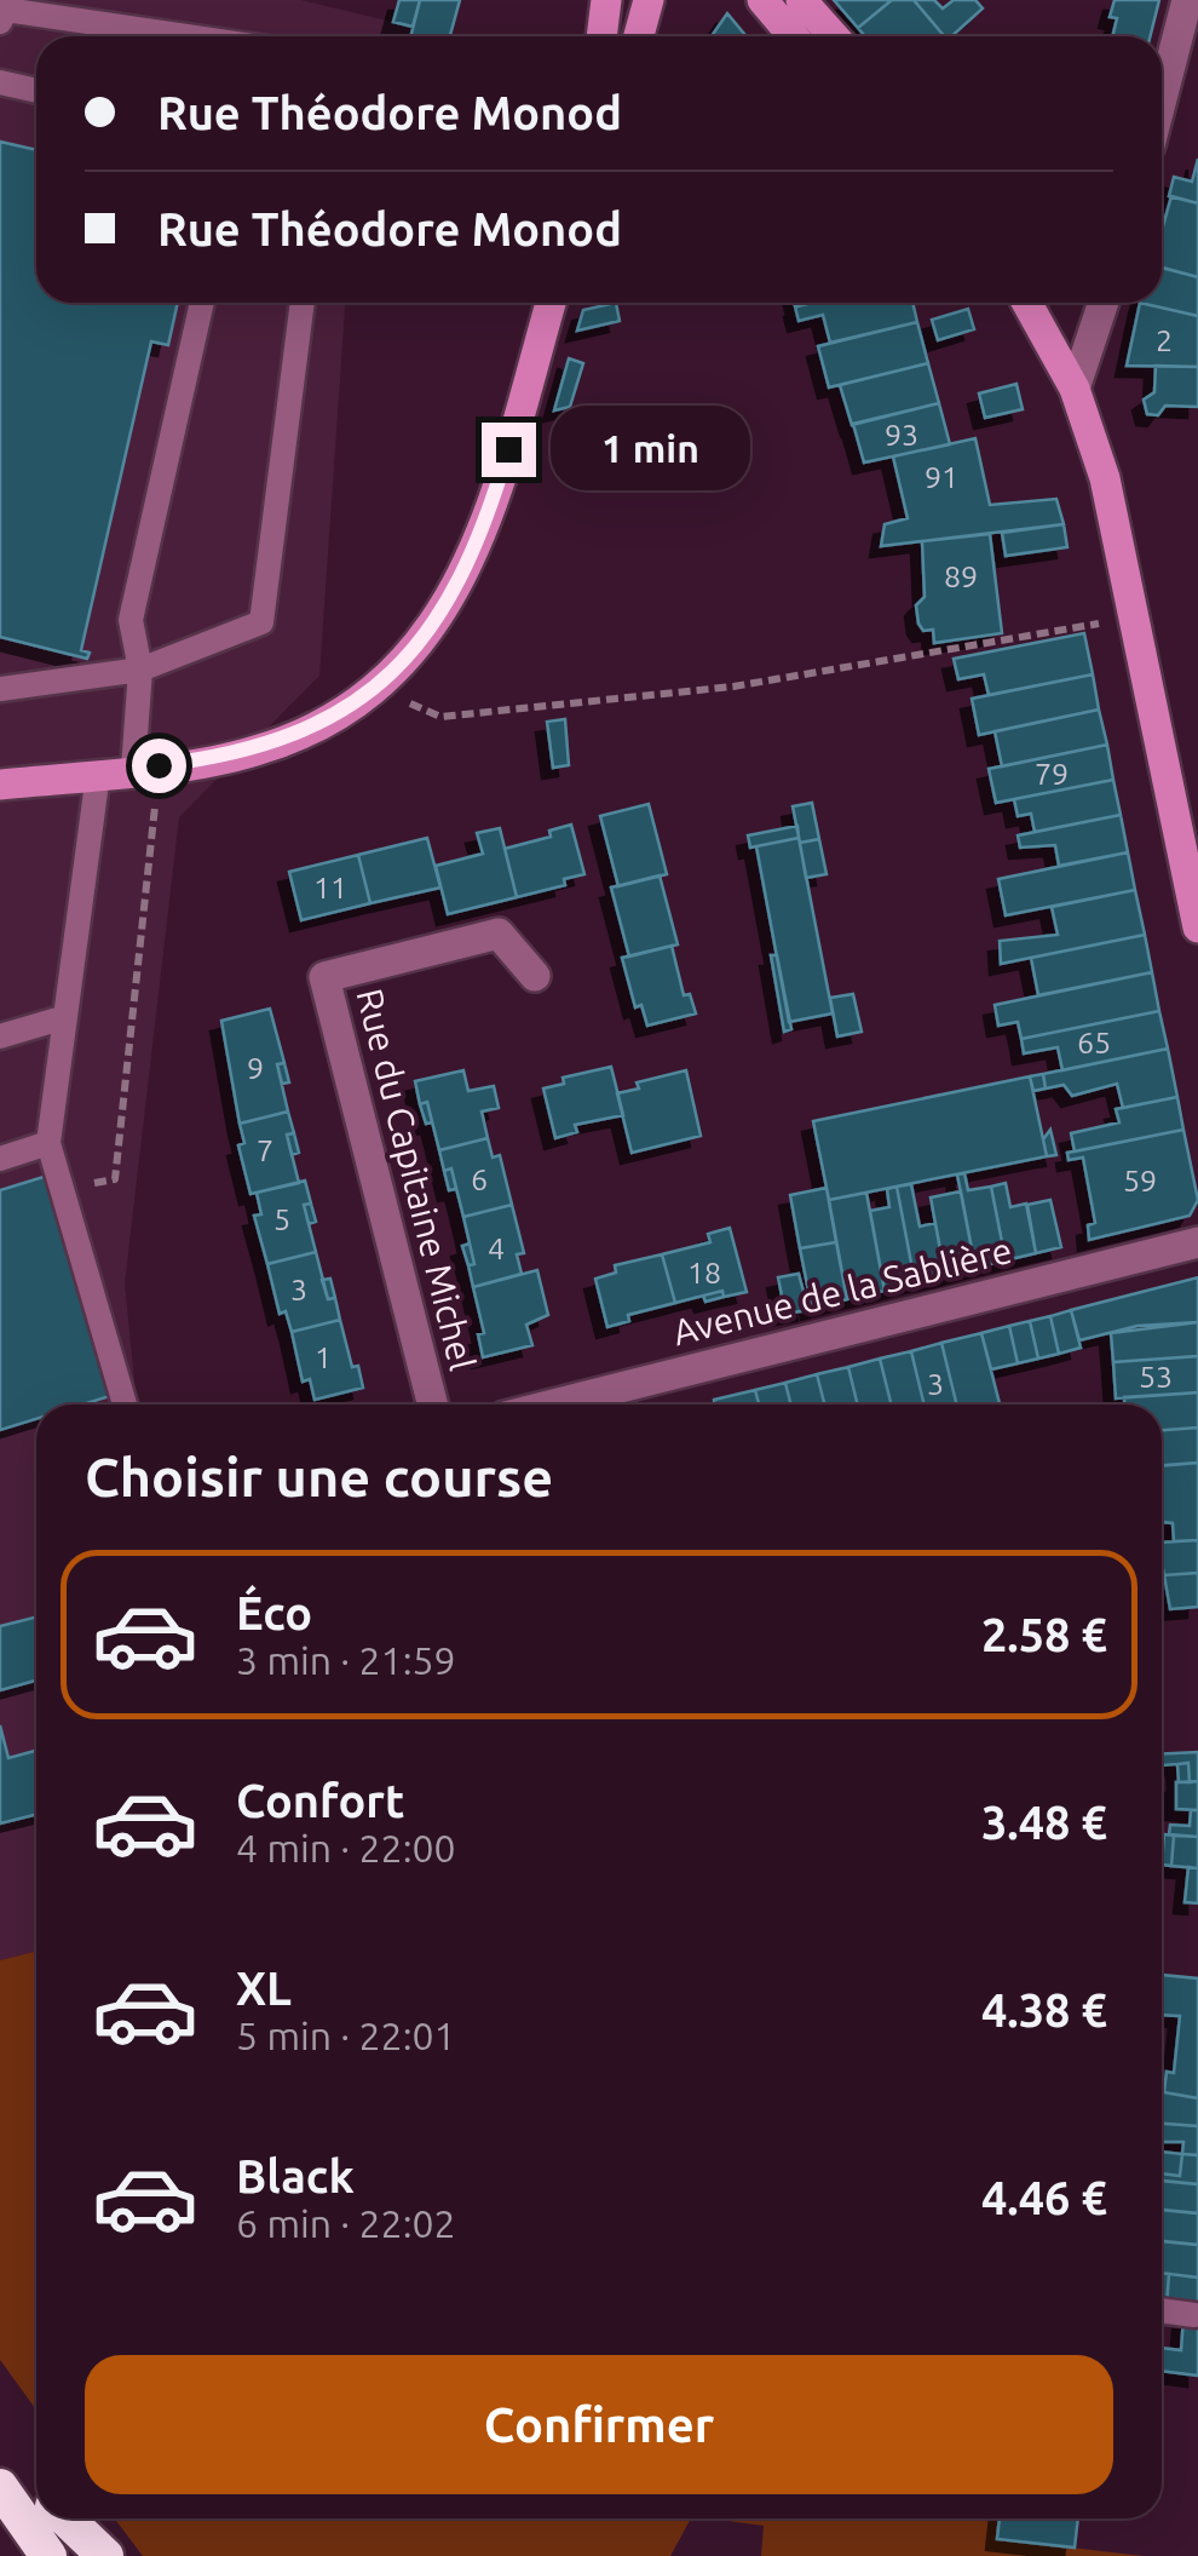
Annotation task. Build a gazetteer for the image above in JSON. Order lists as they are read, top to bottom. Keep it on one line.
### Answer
{"streets":{"street":["Rue du Capitaine Michel","Avenue de la Sablière"]},"house_numbers":["2","93","91","89","79","11","65","9","7","6","59","5","4","18","3","1","53","3"],"page":{"banner":["Rue Théodore Monod","Rue Théodore Monod"],"bubble":"1 min","heading":"Choisir une course","list":[{"name":"Éco","note":"3 min · 21:59","value":"2.58 €"},{"name":"Confort","note":"4 min · 22:00","value":"3.48 €"},{"name":"XL","note":"5 min · 22:01","value":"4.38 €"},{"name":"Black","note":"6 min · 22:02","value":"4.46 €"}],"buttons":"Confirmer"}}
